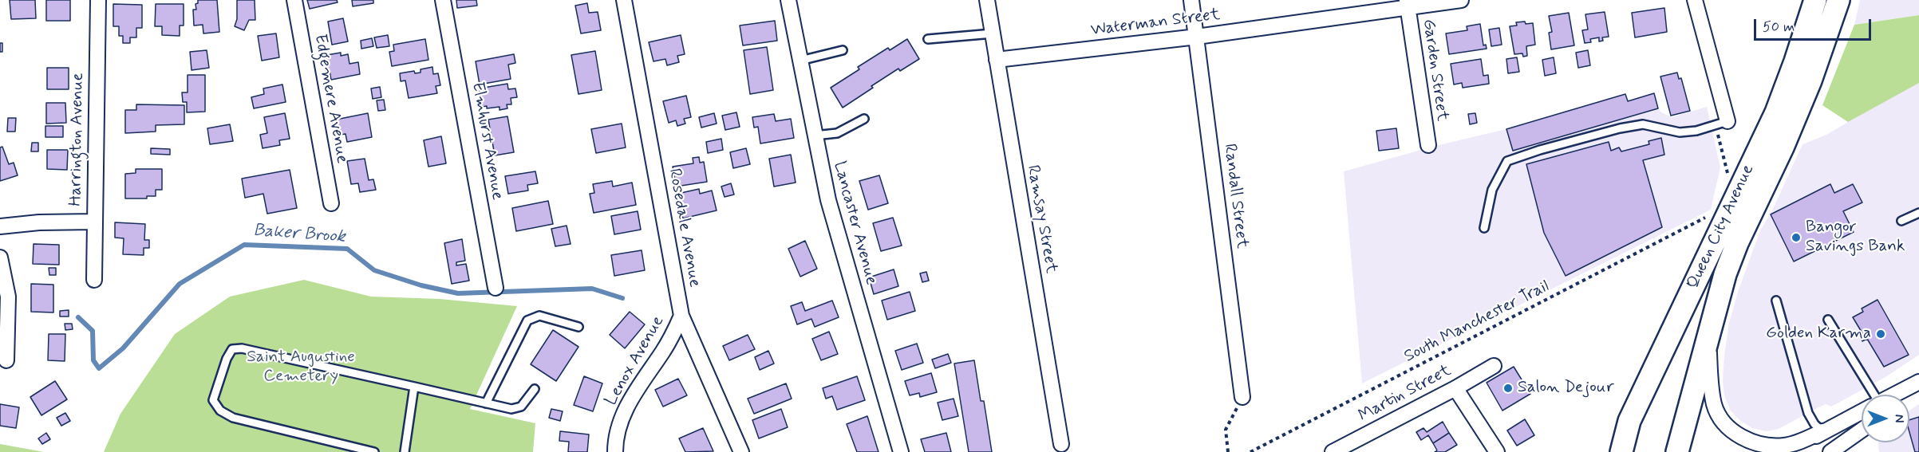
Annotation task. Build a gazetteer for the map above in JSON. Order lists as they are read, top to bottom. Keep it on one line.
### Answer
{"streets":{"main road":["Queen City Avenue"],"street":["Waterman Street","Garden Street","Edgemere Avenue","Harrington Avenue","Elmhurst Avenue","Randall Street","Ramsay Street","Lancaster Avenue","Rosedale Avenue","Lenox Avenue","Martin Street"],"path":["South Manchester Trail"]},"crossings":[["Waterman Street","Garden Street"],["Waterman Street","Randall Street"],["Waterman Street","Ramsay Street"],["Rosedale Avenue","Lenox Avenue"]],"water":["Baker Brook"],"parks":["Saint Augustine Cemetery"],"places":["Bangor Savings Bank","Golden Karma","Salon Dejour"],"scale_bar":"50 m","north":"right"}
